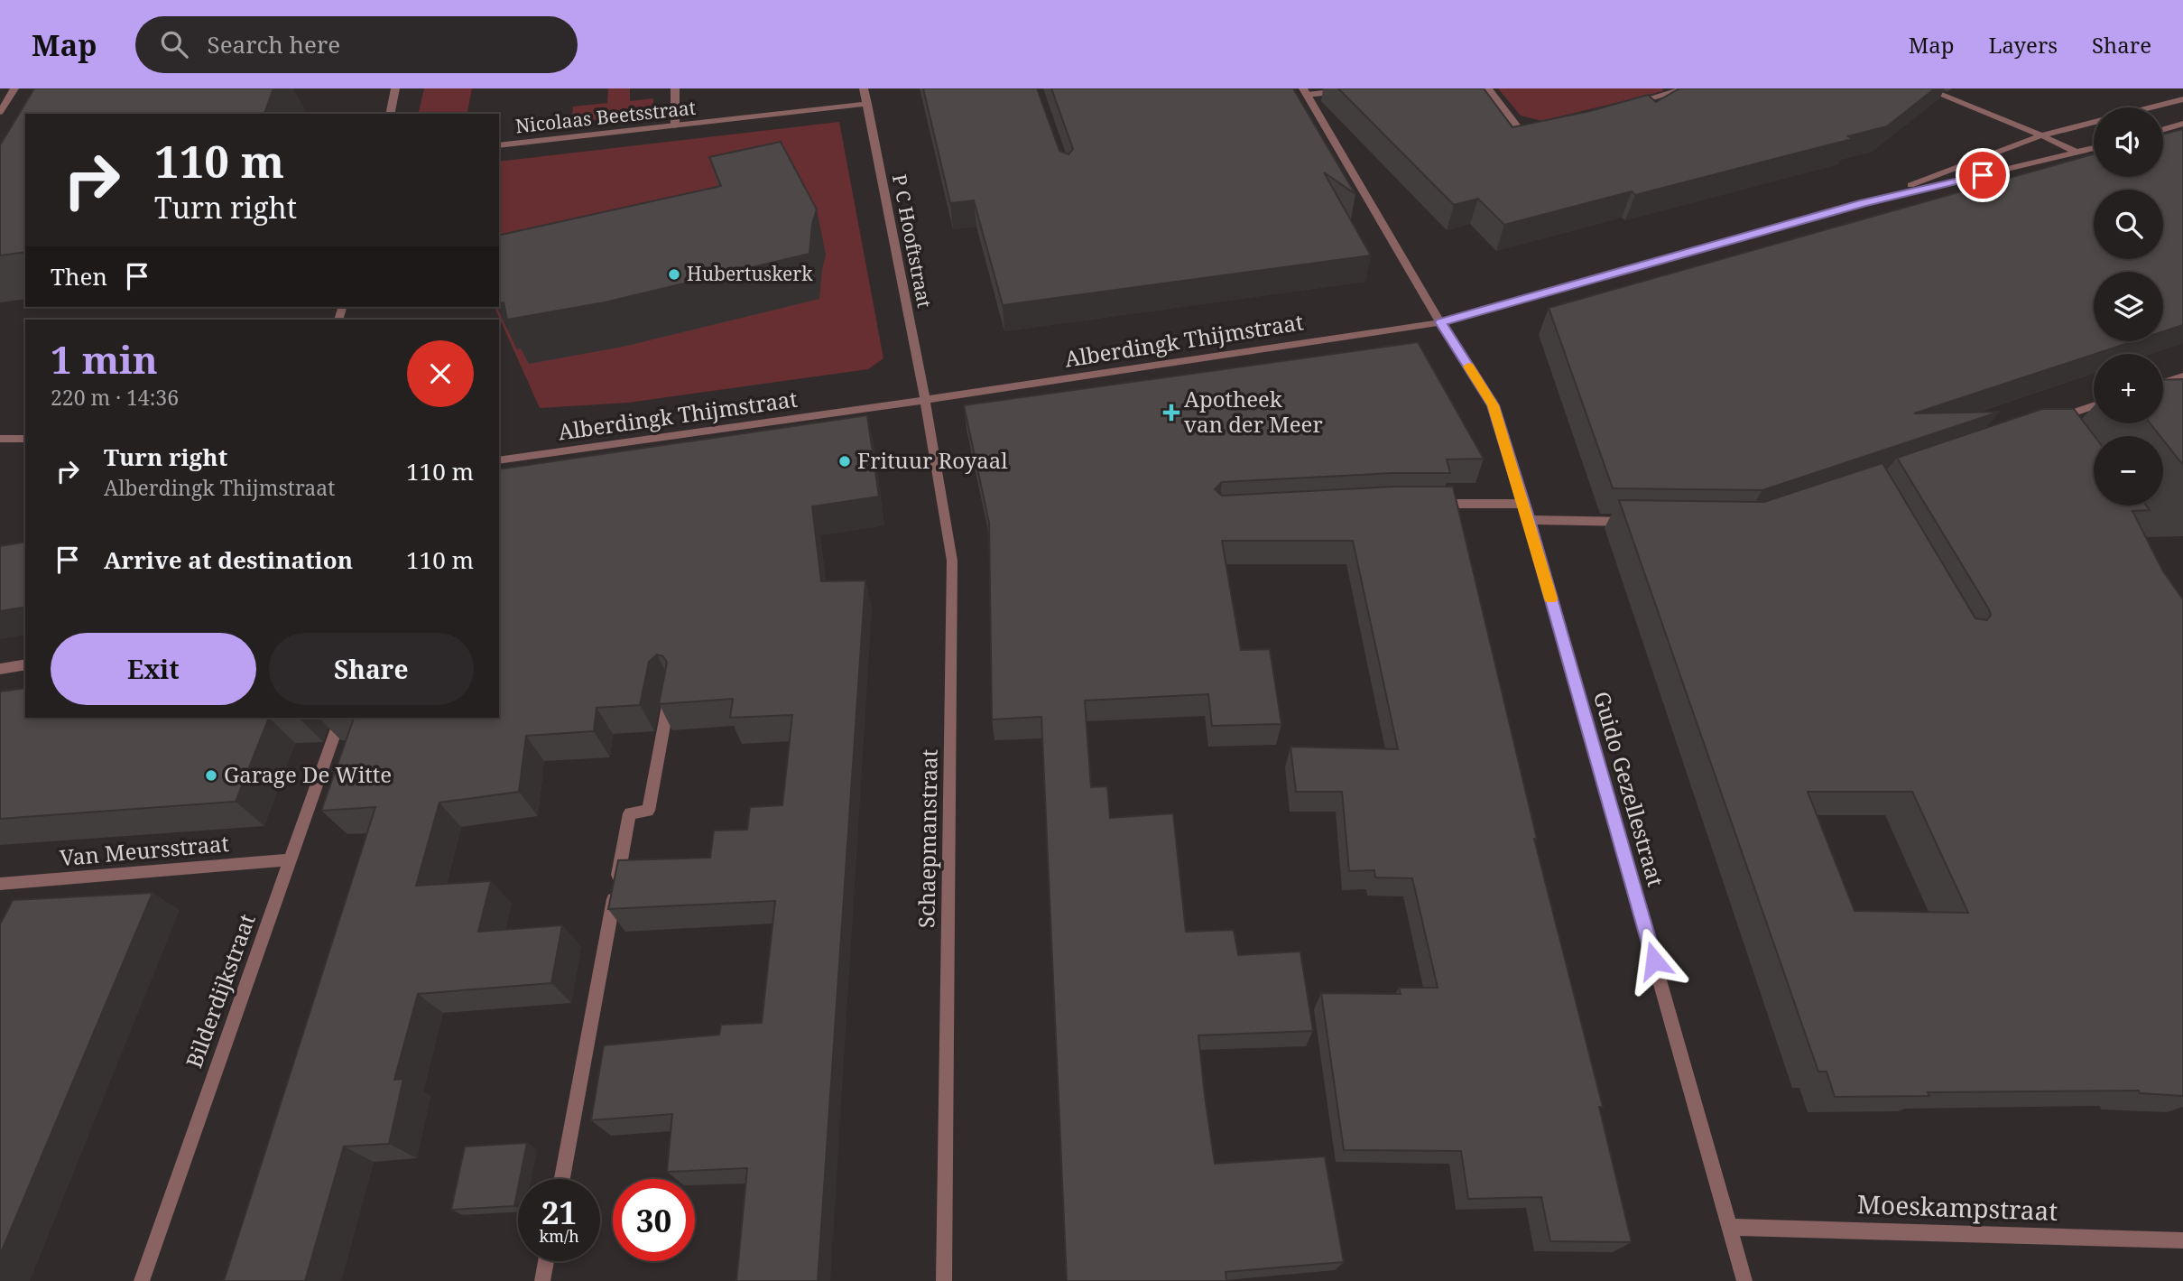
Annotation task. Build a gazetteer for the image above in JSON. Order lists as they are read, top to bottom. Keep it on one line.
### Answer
{"streets":{"street":["Nicolaas Beetsstraat","P C Hooftstraat","Alberdingk Thijmstraat","Guido Gezellestraat","Schaepmanstraat","Van Meursstraat","Bilderdijkstraat","Moeskampstraat"]},"crossings":[["Nicolaas Beetsstraat","P C Hooftstraat"],["P C Hooftstraat","Alberdingk Thijmstraat"],["P C Hooftstraat","Schaepmanstraat"],["Alberdingk Thijmstraat","Guido Gezellestraat"],["Alberdingk Thijmstraat","Schaepmanstraat"],["Guido Gezellestraat","Moeskampstraat"],["Van Meursstraat","Bilderdijkstraat"]],"places":{"other":["Hubertuskerk","Frituur Royaal","Garage De Witte"],"health":["Apotheek van der Meer"]},"page":{"header":"Map","search":"Search here","nav":["Map","Layers","Share"],"map_buttons":["+","−"],"turn":["110 m","Turn right"],"then":"Then","heading":["1 min","220 m · 14:36"],"list":[{"name":"Turn right","note":"Alberdingk Thijmstraat","value":"110 m"},{"name":"Arrive at destination","value":"110 m"}],"buttons":["Exit","Share"],"speed":"21 km/h","limit":"30"}}
